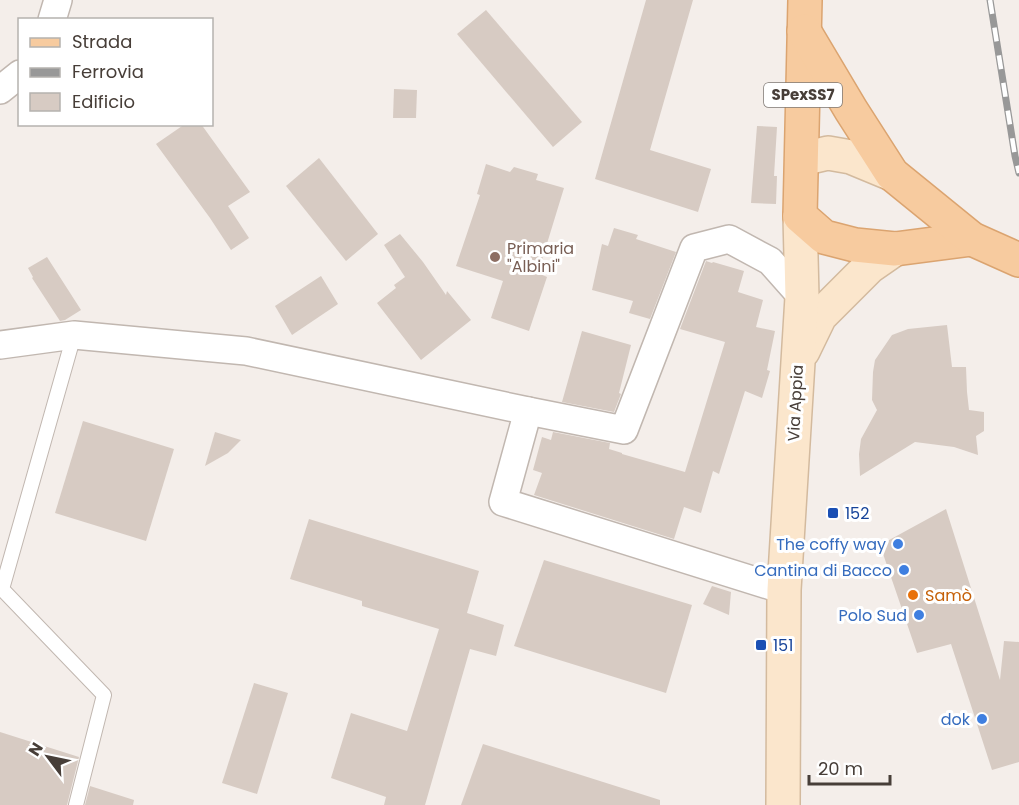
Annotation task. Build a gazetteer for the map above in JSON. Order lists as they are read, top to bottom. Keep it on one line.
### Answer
{"streets":{"main road":["SPexSS7","Via Appia"]},"places":{"other":["Primaria \"Albini\"","The coffy way","Cantina di Bacco","Samò","Polo Sud","dok"],"transit":["152","151"]},"legend":["Strada","Ferrovia","Edificio"],"scale_bar":"20 m","north":"top left"}
